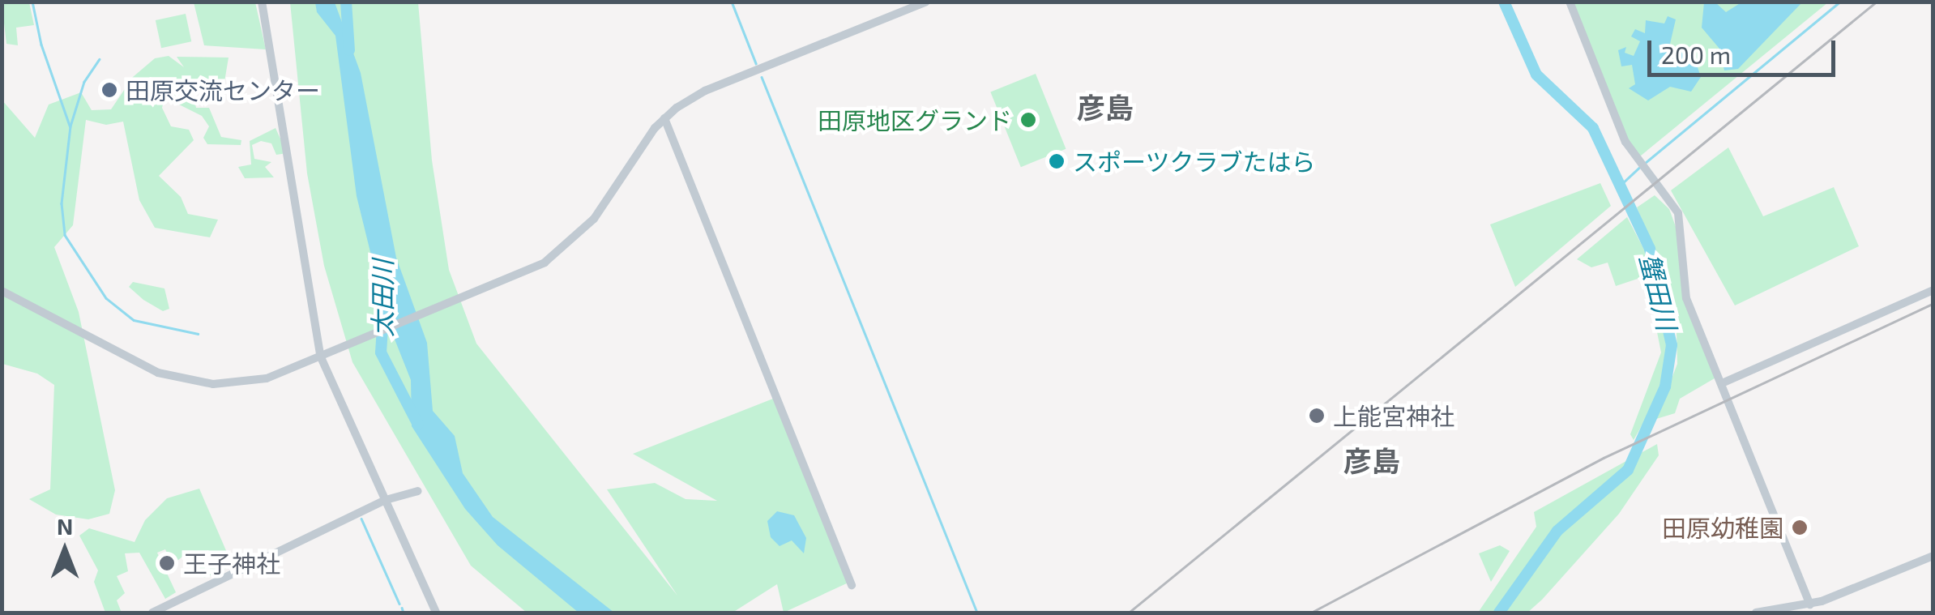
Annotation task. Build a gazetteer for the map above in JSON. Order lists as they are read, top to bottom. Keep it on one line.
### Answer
{"districts":["彦島","彦島"],"water":["蟹田川","太田川"],"places":["田原交流センター","田原地区グランド","スポーツクラブたはら","上能宮神社","田原幼稚園","王子神社"],"scale_bar":"200 m","north":"top"}
